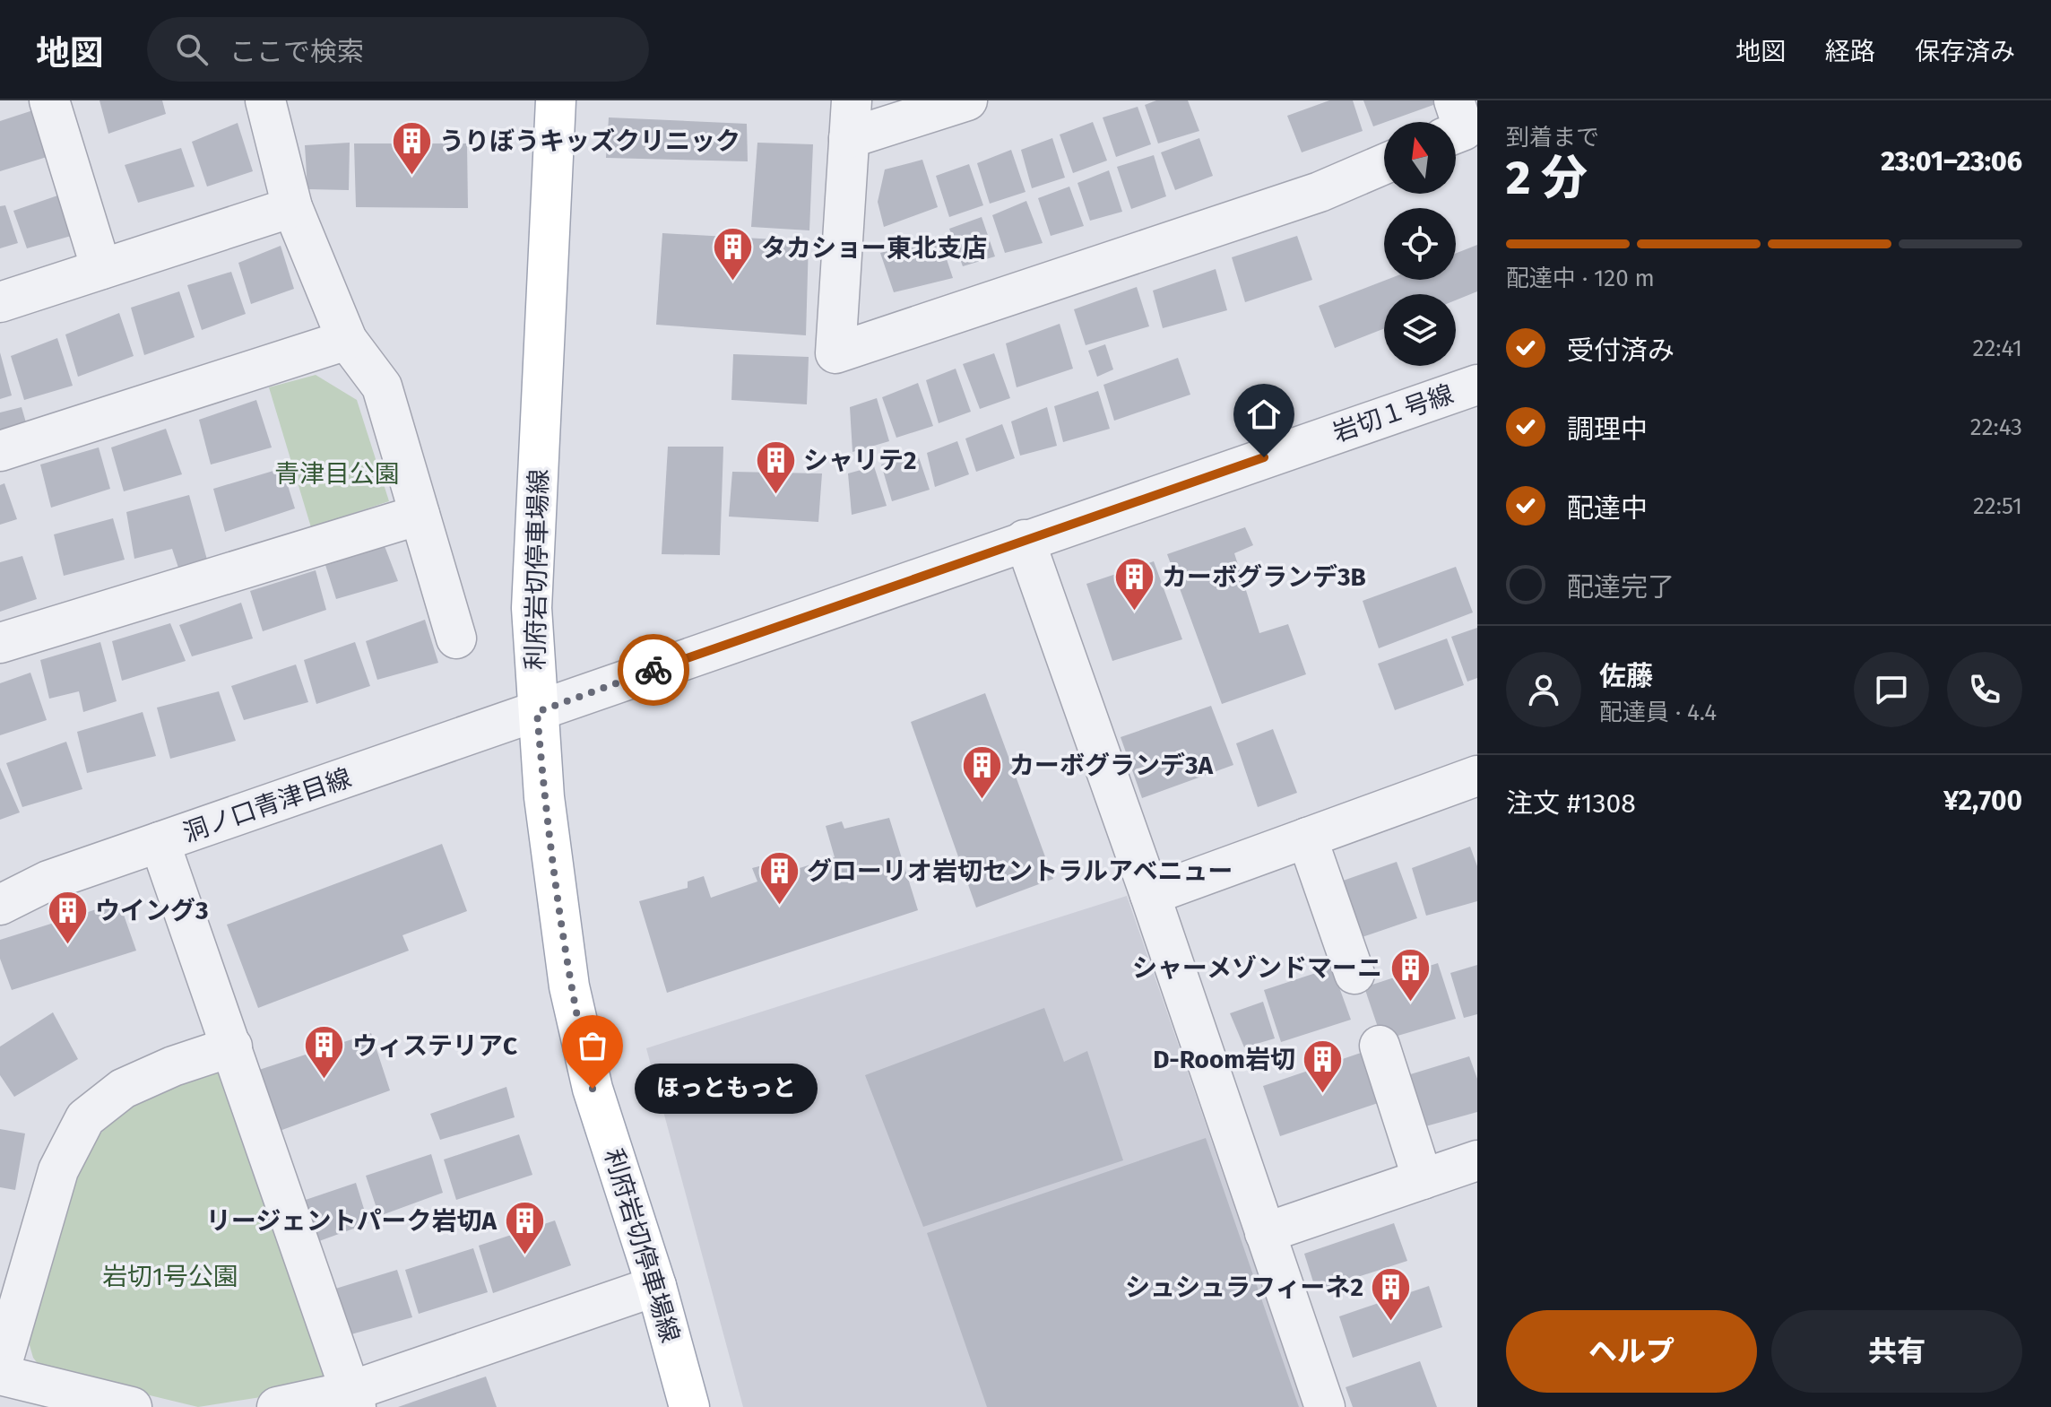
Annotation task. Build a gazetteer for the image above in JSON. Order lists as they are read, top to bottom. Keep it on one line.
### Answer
{"streets":{"main road":["利府岩切停車場線"],"street":["岩切１号線","洞ノ口青津目線"]},"crossings":[["岩切１号線","利府岩切停車場線"],["岩切１号線","洞ノ口青津目線"],["利府岩切停車場線","洞ノ口青津目線"]],"parks":["青津目公園","岩切1号公園"],"places":{"building":["うりぼうキッズクリニック","タカショー東北支店","シャリテ2","カーボグランデ3B","カーボグランデ3A","グローリオ岩切セントラルアベニュー","ウイング3","シャーメゾンドマーニ","ウィステリアC","D-Room岩切","リージェントパーク岩切A","シュシュラフィーネ2"],"other":["ほっともっと"]},"north":"top","page":{"header":"地図","search":"ここで検索","nav":["地図","経路","保存済み"],"heading":["2 分","到着まで","23:01–23:06"],"panel":["佐藤","配達員 · 4.4","注文 #1308","¥2,700"],"bar":"配達中 · 120 m","list":[["受付済み","22:41"],["調理中","22:43"],["配達中","22:51"],"配達完了"],"bubble":"ほっともっと","buttons":["ヘルプ","共有"]}}
